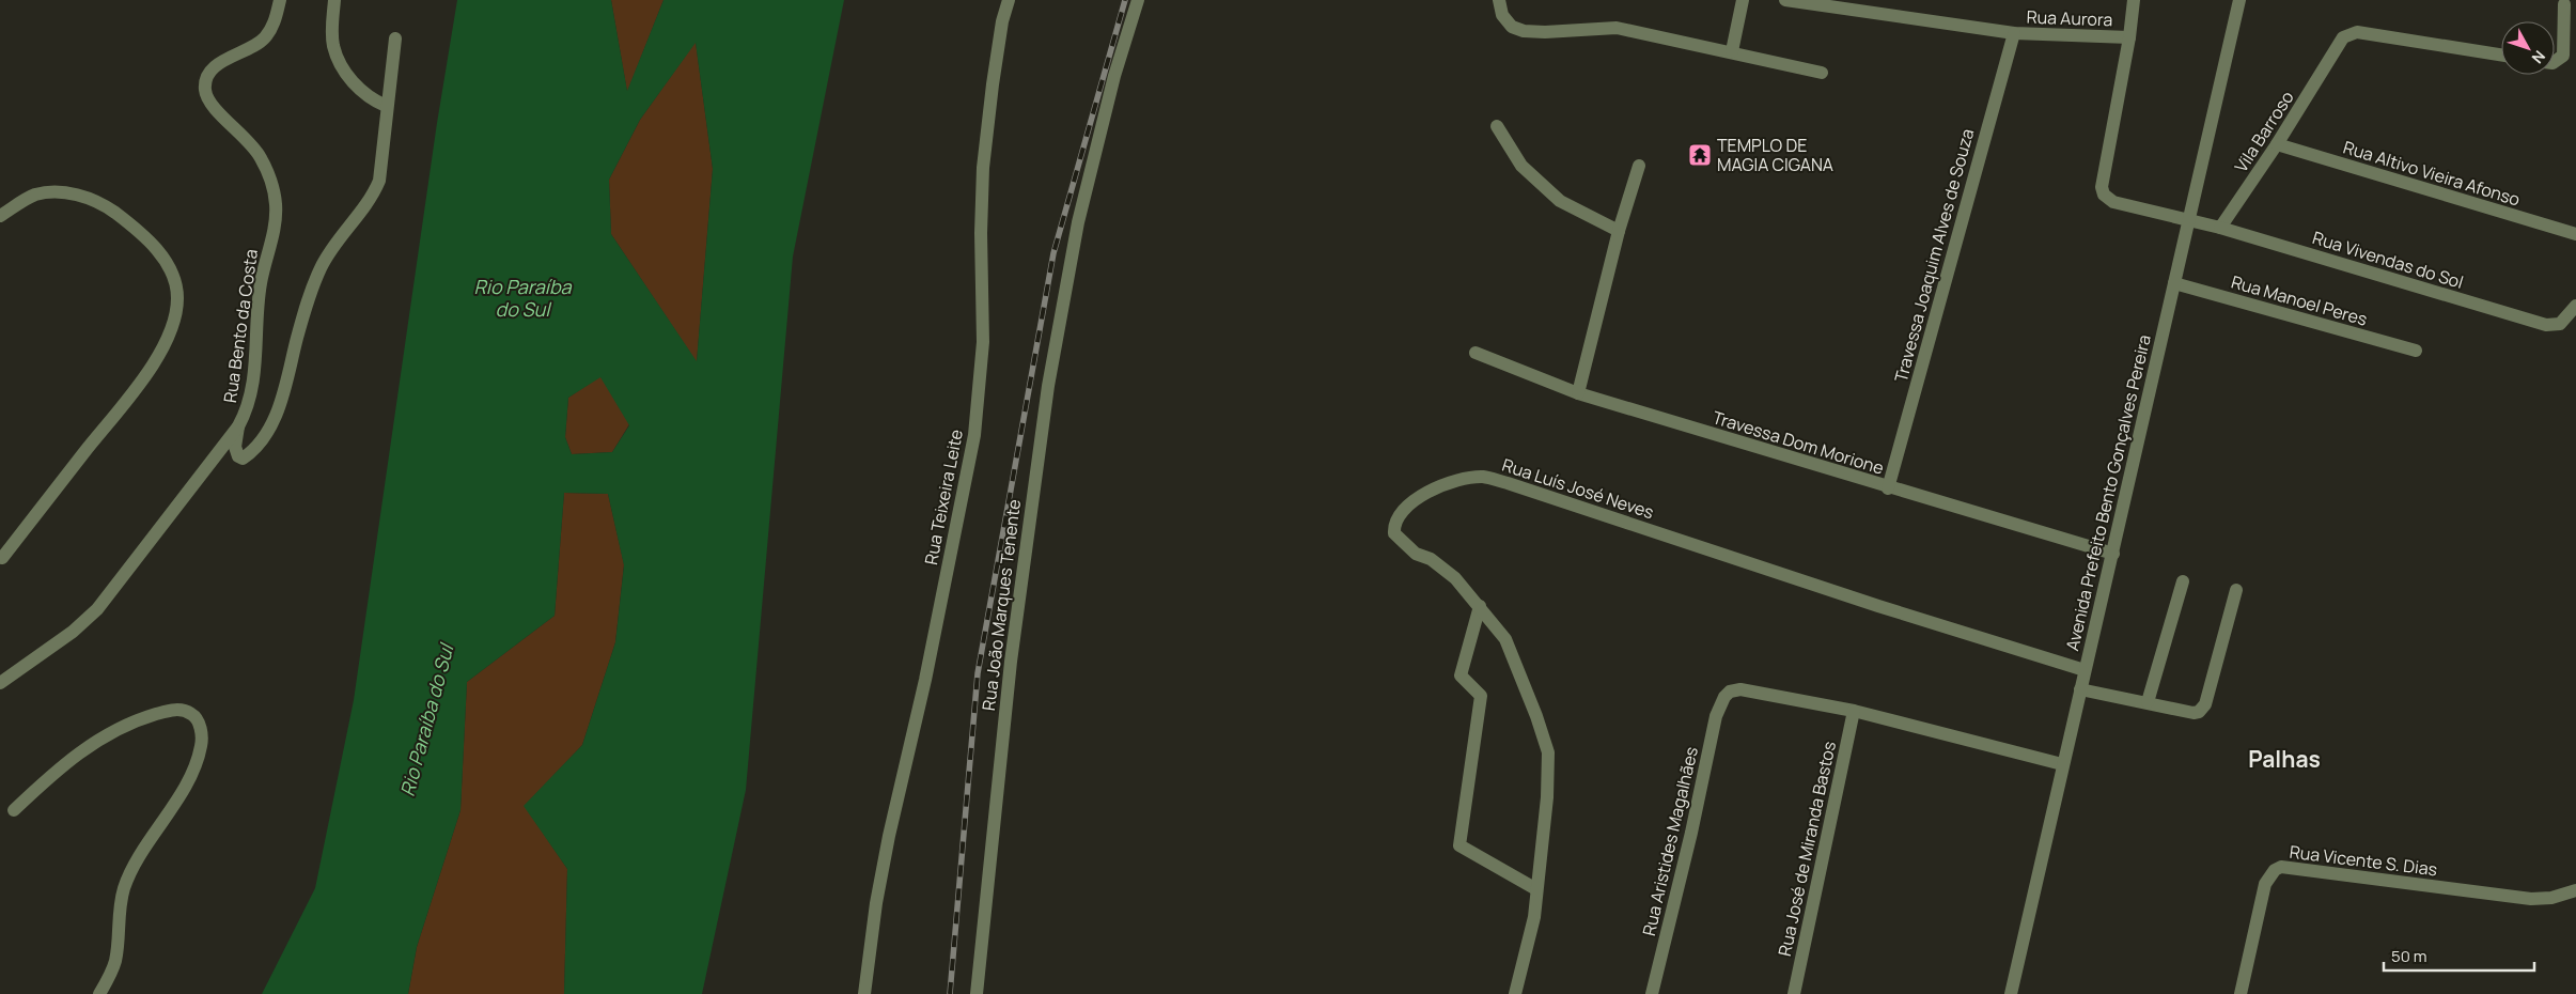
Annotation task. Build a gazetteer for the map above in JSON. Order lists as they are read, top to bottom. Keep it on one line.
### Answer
{"streets":{"street":["Rua Aurora","Vila Barroso","Rua Altivo Vieira Afonso","Travessa Joaquim Alves de Souza","Rua Vivendas do Sol","Rua Manoel Peres","Rua Bento da Costa","Travessa Dom Morione","Rua Luís José Neves","Avenida Prefeito Bento Gonçalves Pereira","Rua Teixeira Leite","Rua João Marques Tenente","Rua Aristides Magalhães","Rua José de Miranda Bastos","Rua Vicente S. Dias"]},"crossings":[["Rua Aurora","Travessa Joaquim Alves de Souza"],["Vila Barroso","Rua Altivo Vieira Afonso"],["Vila Barroso","Rua Vivendas do Sol"],["Travessa Joaquim Alves de Souza","Travessa Dom Morione"],["Rua Manoel Peres","Avenida Prefeito Bento Gonçalves Pereira"],["Travessa Dom Morione","Avenida Prefeito Bento Gonçalves Pereira"],["Rua Luís José Neves","Avenida Prefeito Bento Gonçalves Pereira"],["Rua Aristides Magalhães","Rua José de Miranda Bastos"]],"districts":["Palhas"],"water":["Rio Paraíba do Sul"],"places":{"temple":["TEMPLO DE MAGIA CIGANA"]},"scale_bar":"50 m","north":"bottom right"}
